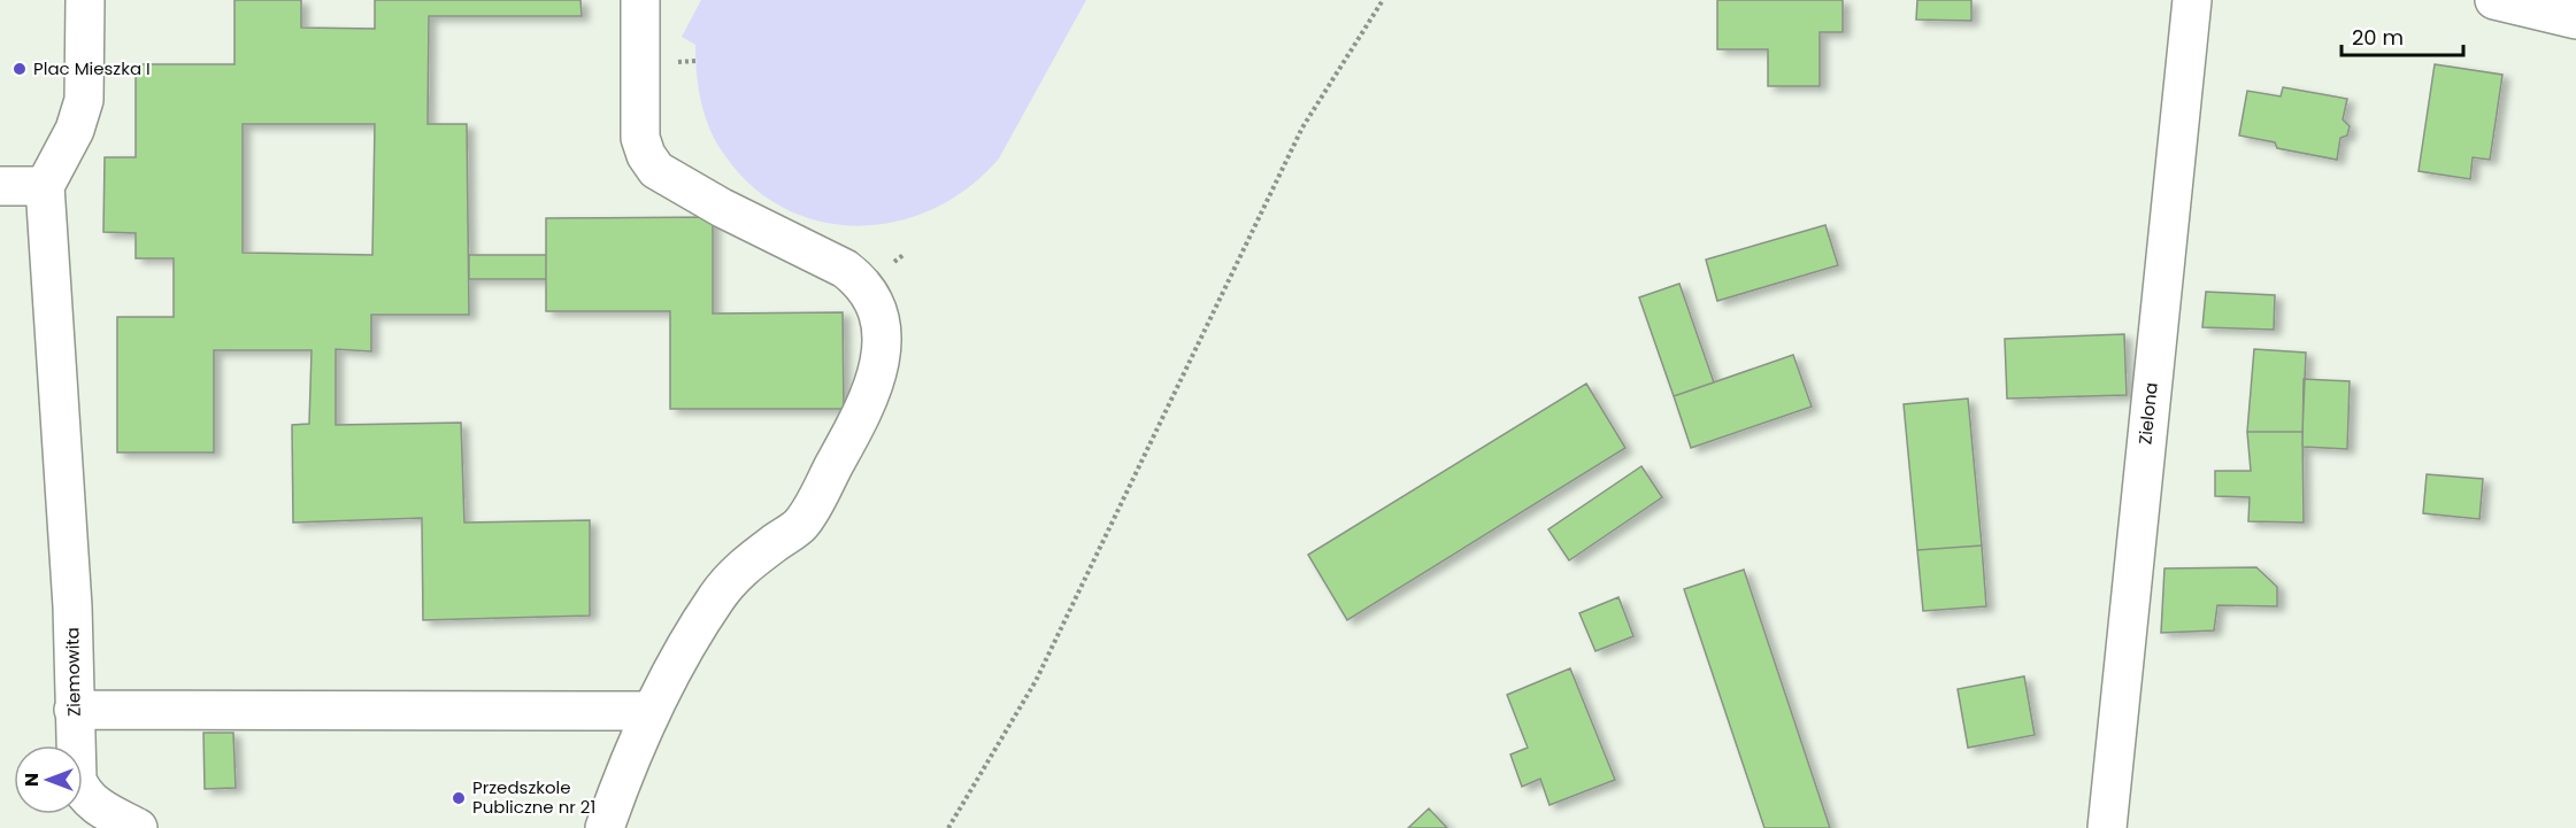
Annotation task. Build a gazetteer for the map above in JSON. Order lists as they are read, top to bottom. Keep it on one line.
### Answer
{"streets":{"street":["Zielona","Ziemowita"]},"places":["Plac Mieszka I","Przedszkole Publiczne nr 21"],"scale_bar":"20 m","north":"left"}
